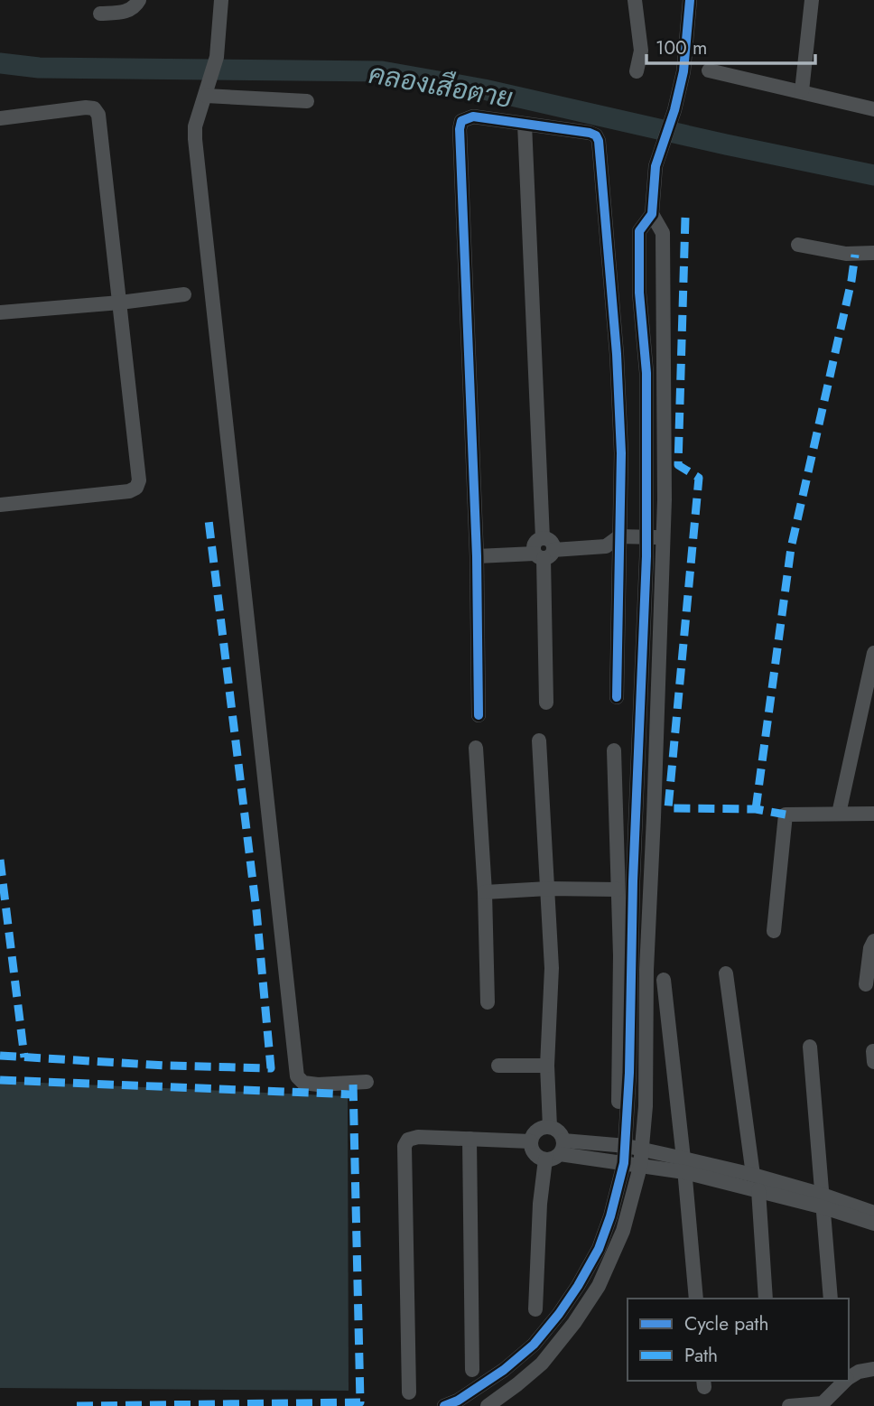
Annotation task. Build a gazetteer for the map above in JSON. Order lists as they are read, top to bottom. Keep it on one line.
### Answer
{"water":["คลองเสือตาย"],"legend":["Cycle path","Path"],"scale_bar":"100 m"}
